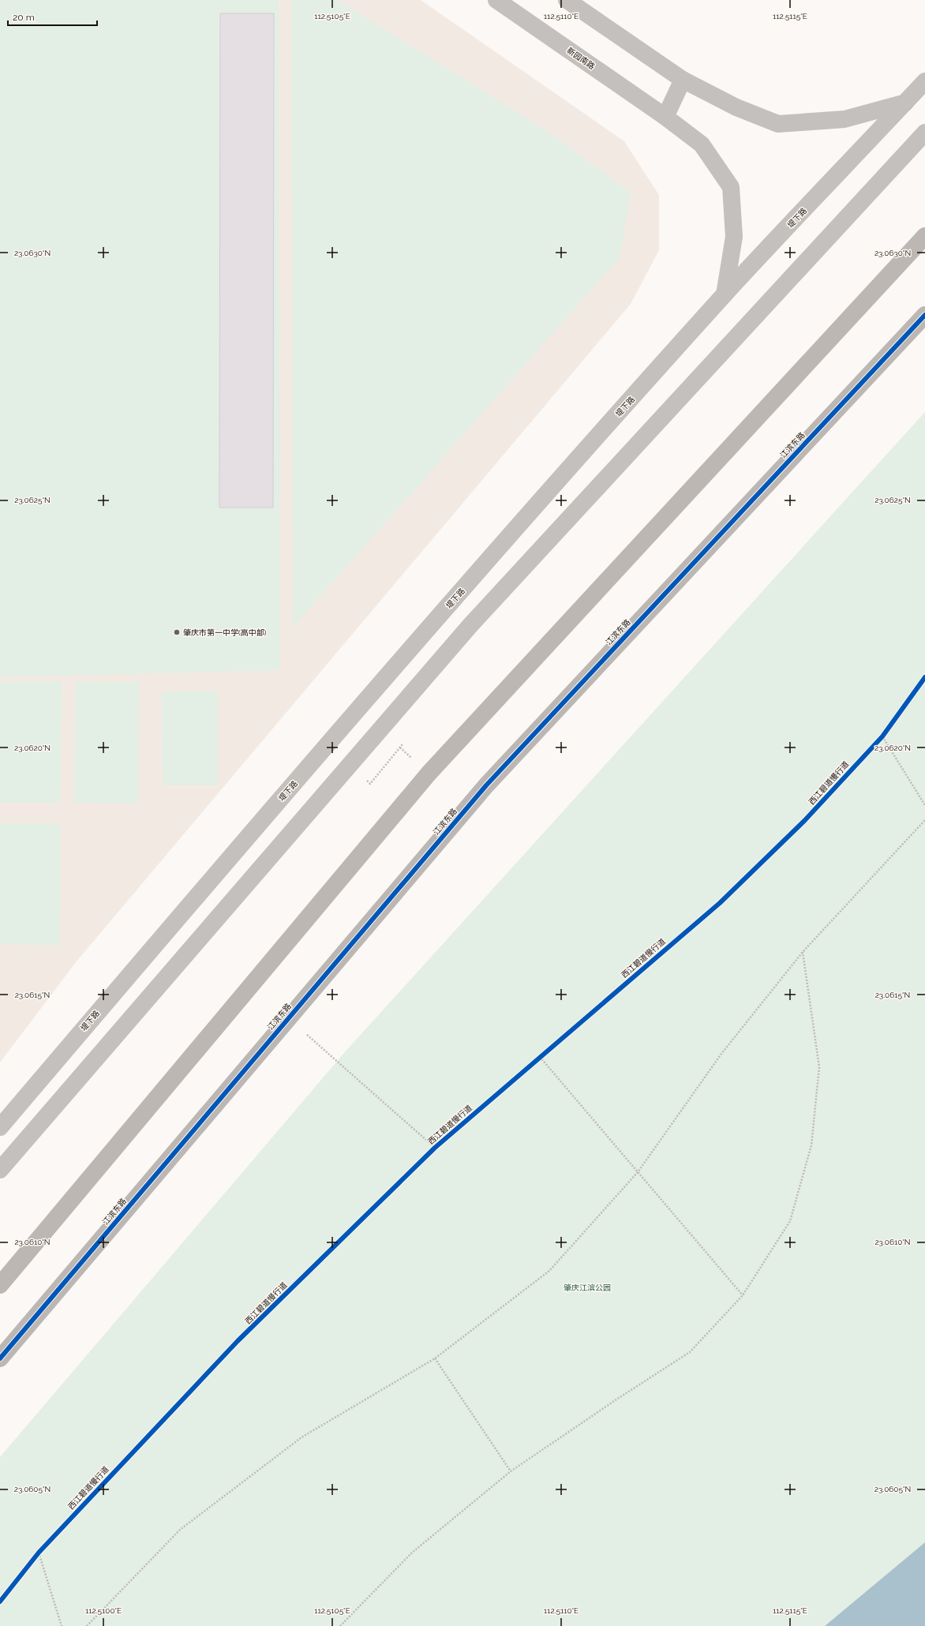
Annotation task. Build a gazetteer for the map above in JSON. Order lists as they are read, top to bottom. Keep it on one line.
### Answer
{"streets":{"main road":["江滨东路"],"street":["新园南路","堤下路"],"cycle path":["西江碧道慢行道"]},"crossings":[["新园南路","堤下路"]],"parks":["肇庆江滨公园"],"places":["肇庆市第一中学(高中部)"],"scale_bar":"20 m","coordinates":["112.5105°E","112.5110°E","112.5115°E","23.0630°N","23.0625°N","23.0620°N","23.0615°N","23.0610°N","23.0605°N","112.5100°E"]}
